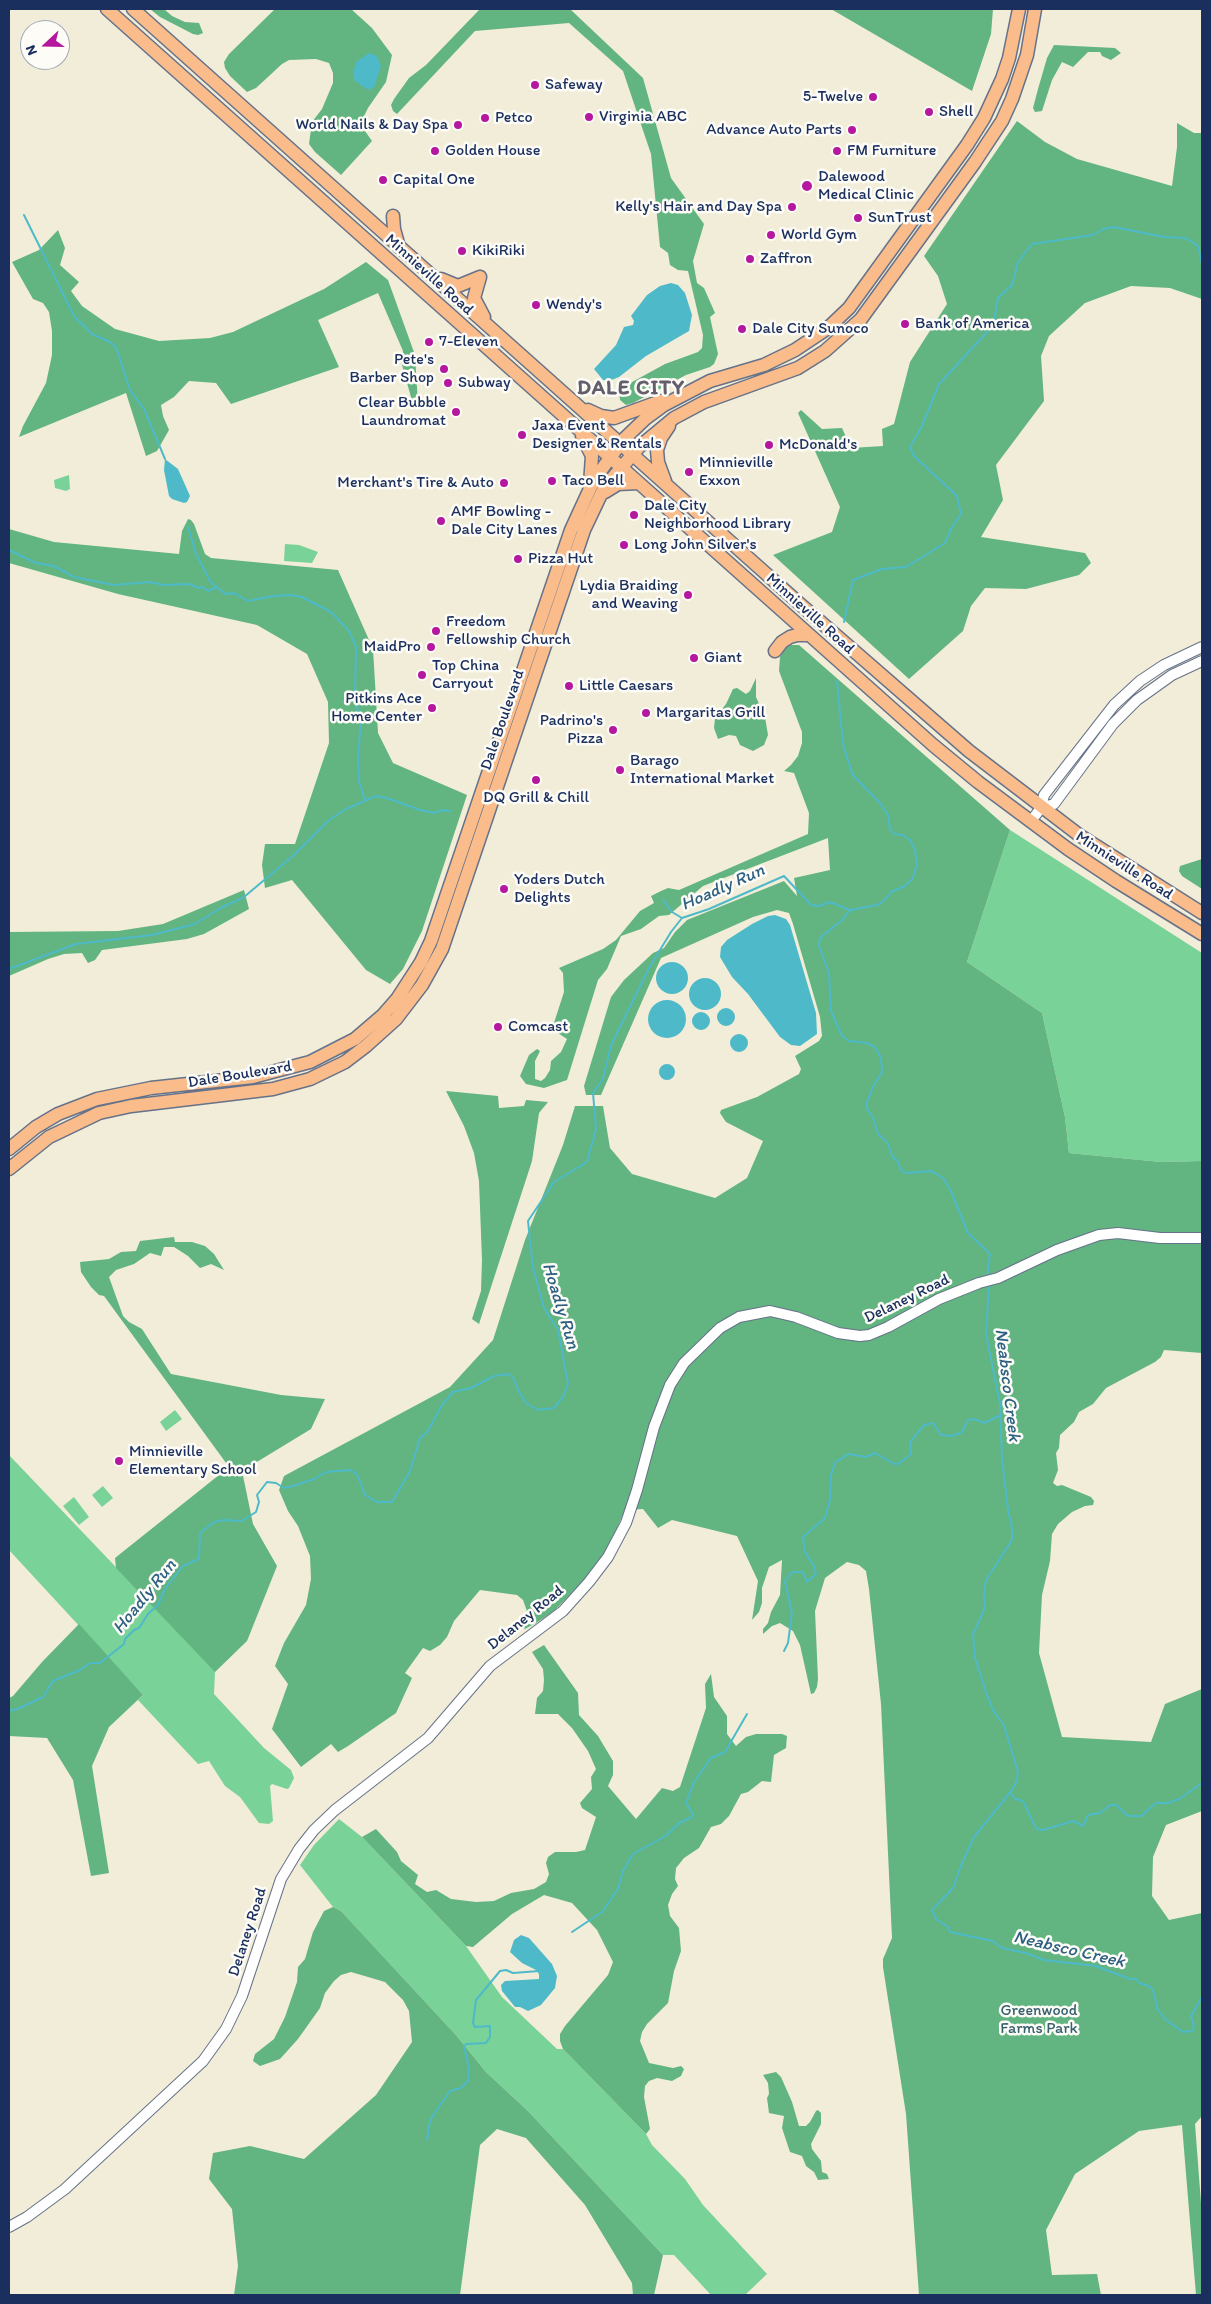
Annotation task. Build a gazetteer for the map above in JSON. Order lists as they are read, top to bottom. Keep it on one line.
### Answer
{"streets":{"main road":["Minnieville Road","Dale Boulevard"],"street":["Delaney Road"]},"crossings":[["Minnieville Road","Dale Boulevard"]],"districts":["DALE CITY"],"water":["Hoadly Run","Neabsco Creek"],"parks":["Greenwood Farms Park"],"places":["Safeway","5-Twelve","Shell","Virginia ABC","Petco","World Nails & Day Spa","Advance Auto Parts","Golden House","FM Furniture","Capital One","Dalewood Medical Clinic","Kelly's Hair and Day Spa","SunTrust","World Gym","KikiRiki","Zaffron","Wendy's","Bank of America","Dale City Sunoco","7-Eleven","Pete's Barber Shop","Subway","Clear Bubble Laundromat","Jaxa Event Designer & Rentals","McDonald's","Minnieville Exxon","Taco Bell","Merchant's Tire & Auto","Dale City Neighborhood Library","AMF Bowling - Dale City Lanes","Long John Silver's","Pizza Hut","Lydia Braiding and Weaving","Freedom Fellowship Church","MaidPro","Giant","Top China Carryout","Little Caesars","Pitkins Ace Home Center","Margaritas Grill","Padrino's Pizza","Barago International Market","DQ Grill & Chill","Yoders Dutch Delights","Comcast","Minnieville Elementary School"],"north":"left"}
